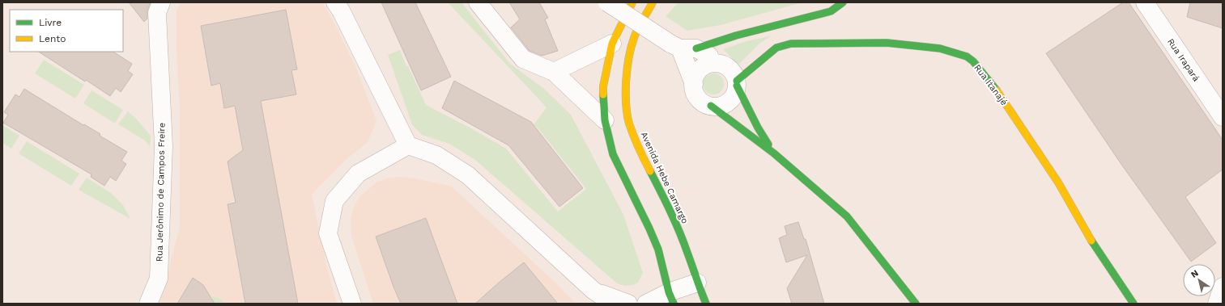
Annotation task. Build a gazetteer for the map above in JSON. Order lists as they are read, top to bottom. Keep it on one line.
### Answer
{"streets":{"street":["Rua Irapará","Rua Itanajé","Avenida Hebe Camargo","Rua Jerônimo de Campos Freire"]},"legend":["Livre","Lento"],"north":"top left"}
